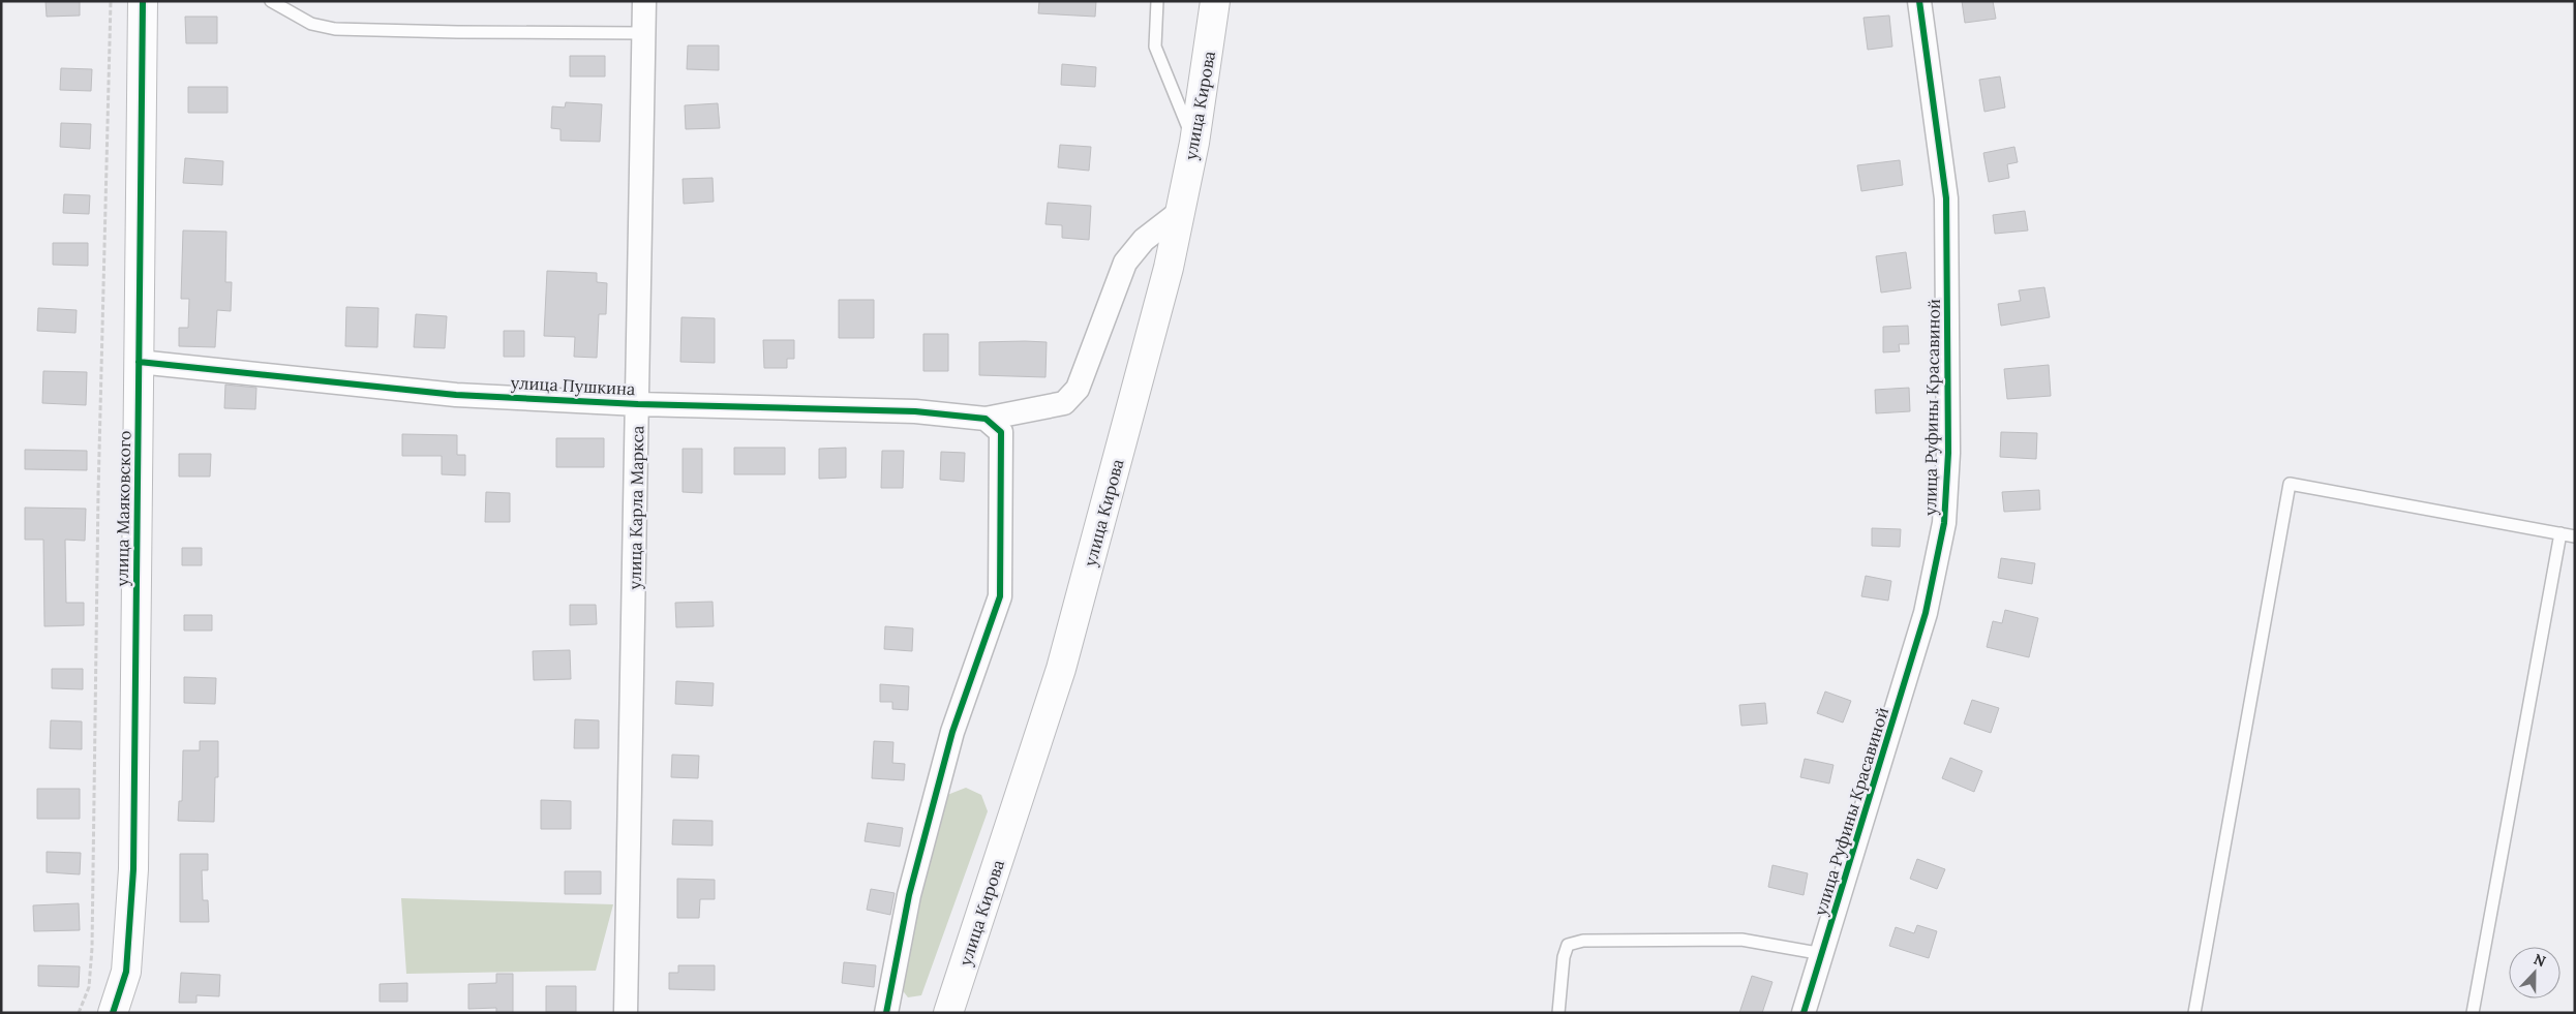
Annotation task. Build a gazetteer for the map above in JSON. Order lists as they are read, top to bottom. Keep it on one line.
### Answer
{"streets":{"main road":["улица Кирова","улица Маяковского"],"street":["улица Пушкина","улица Руфины Красавиной","улица Карла Маркса"]},"crossings":[["улица Кирова","улица Пушкина"],["улица Пушкина","улица Карла Маркса"],["улица Пушкина","улица Маяковского"]],"north":"top"}
